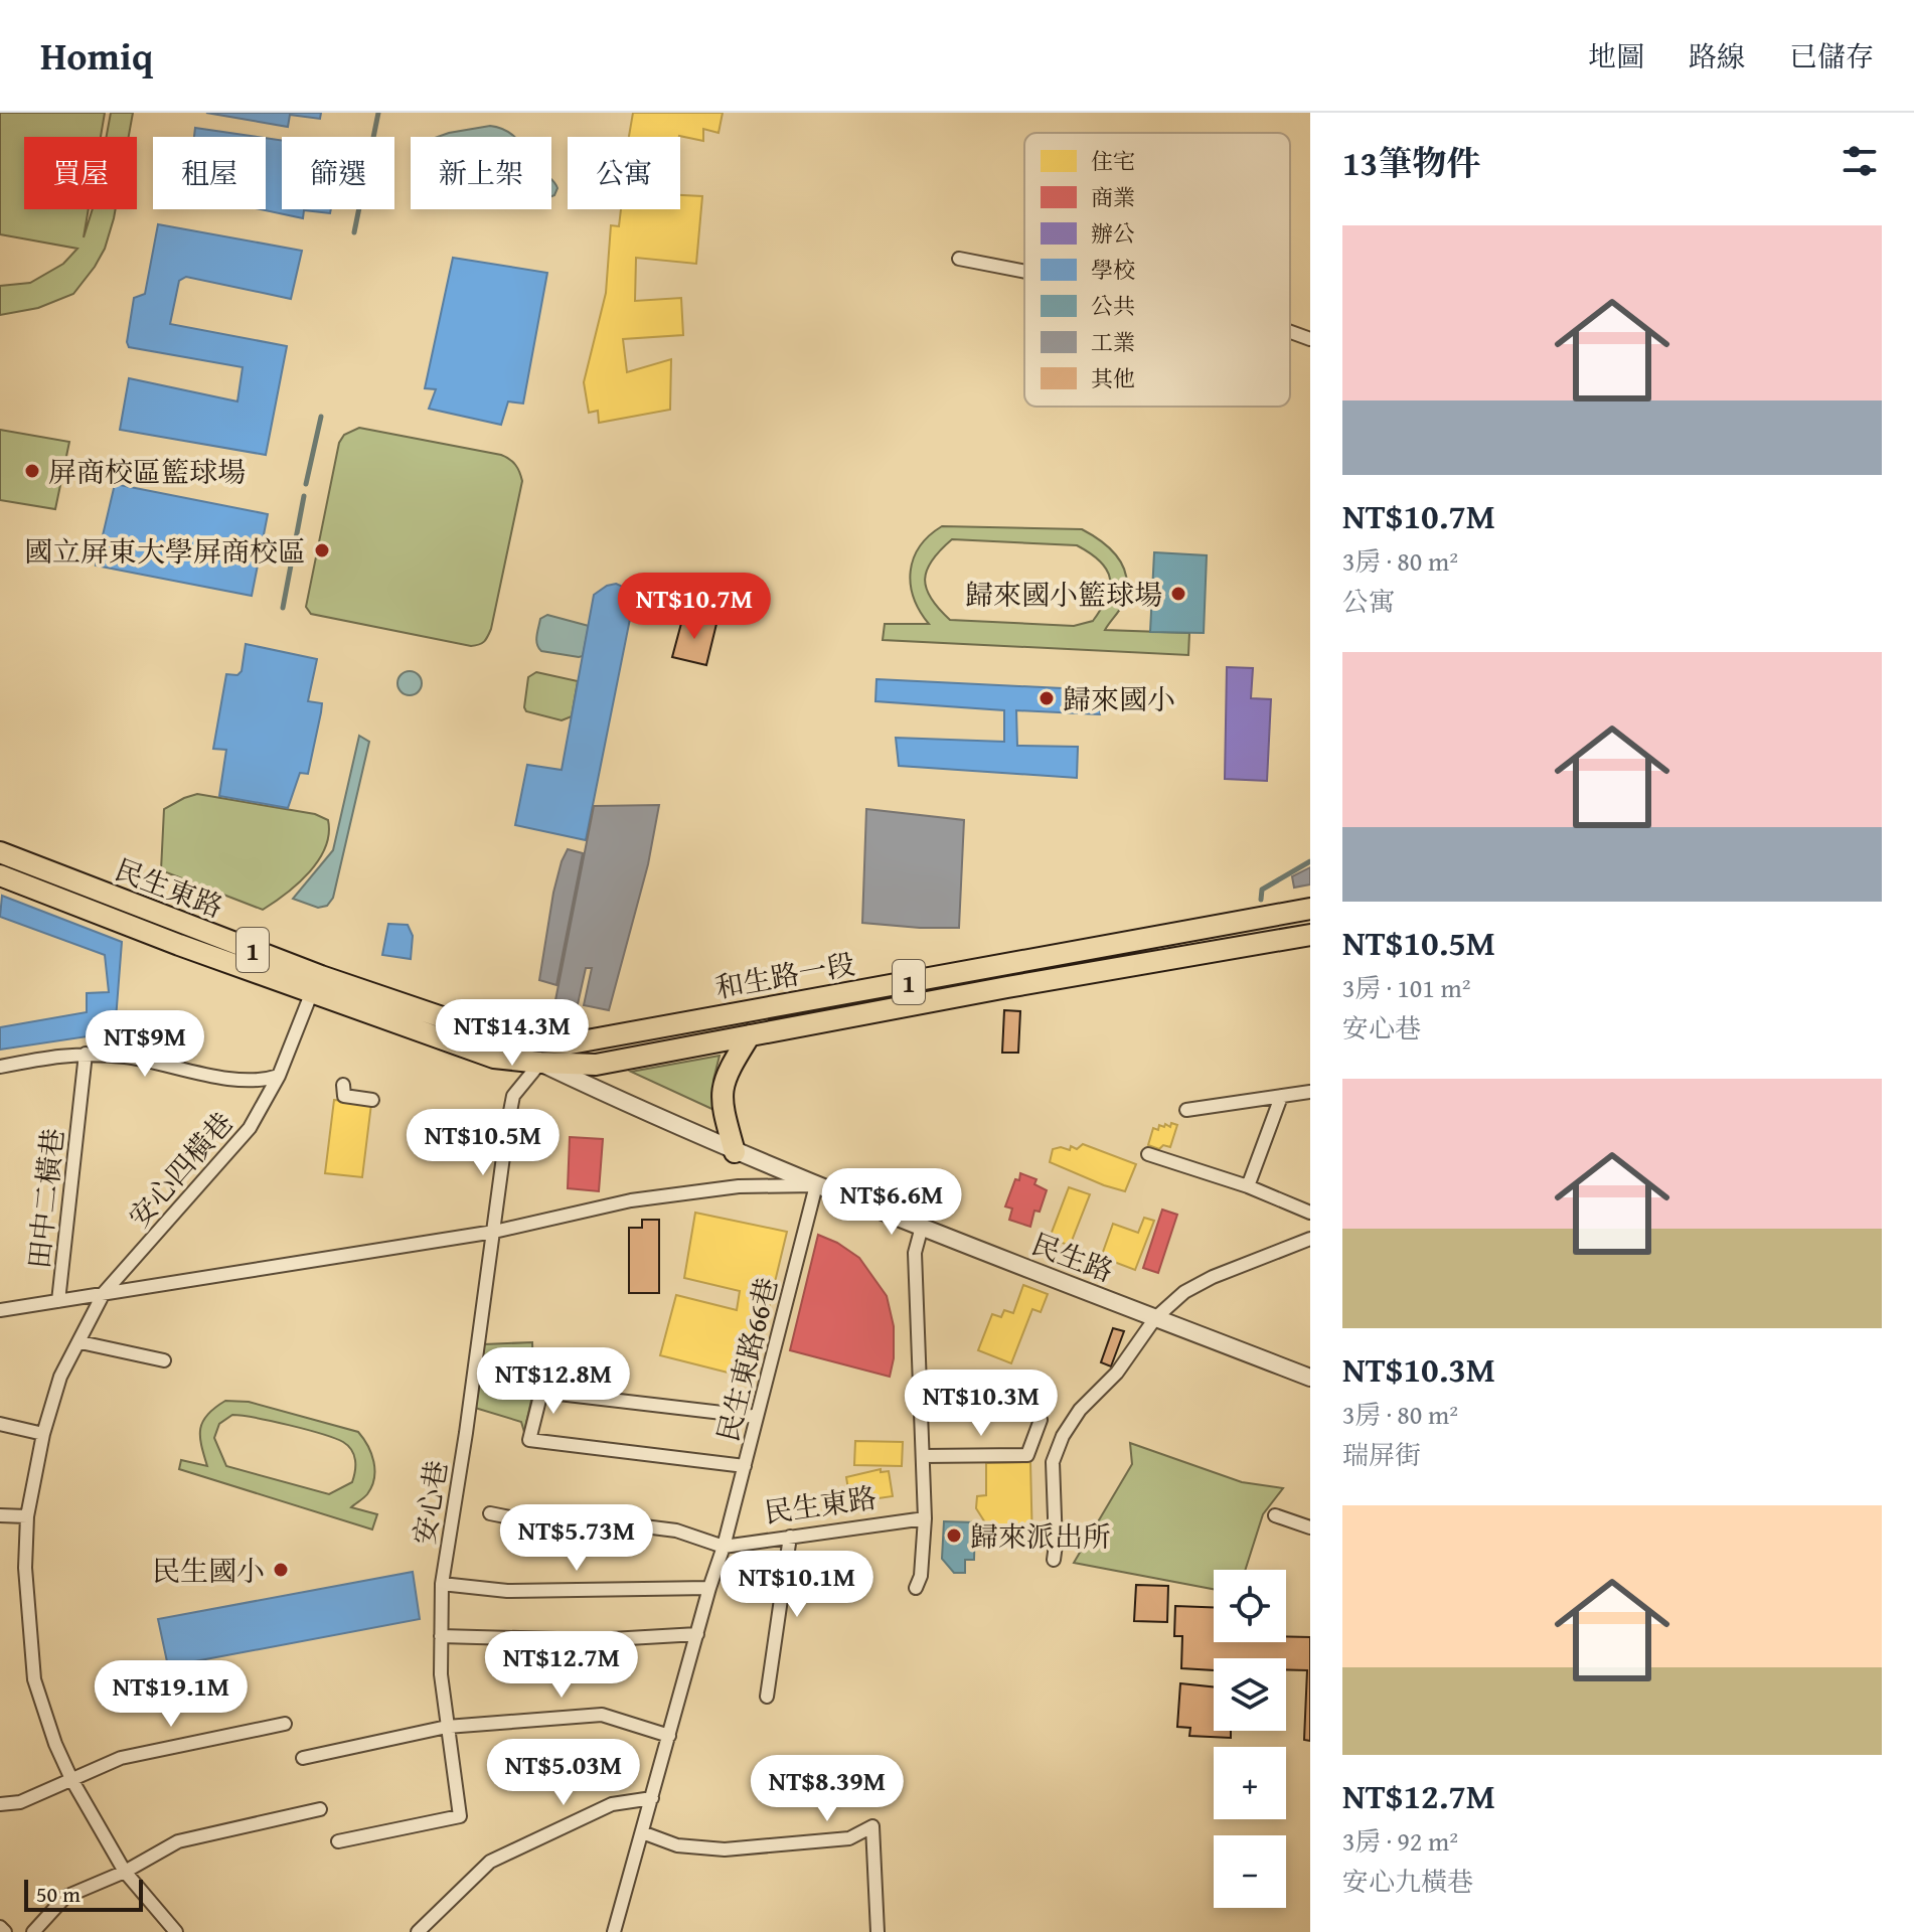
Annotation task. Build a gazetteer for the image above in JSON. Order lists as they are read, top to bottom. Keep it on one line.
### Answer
{"streets":{"main road":["民生東路","1","和生路一段"],"street":["安心四橫巷","田中二橫巷","民生路","民生東路66巷","安心巷"]},"crossings":[["民生東路","和生路一段"],["民生東路","安心四橫巷"],["民生東路","民生路"],["民生東路","民生東路66巷"],["民生東路","安心巷"],["和生路一段","安心巷"],["民生路","民生東路66巷"]],"places":["屏商校區籃球場","國立屏東大學屏商校區","歸來國小籃球場","歸來國小","歸來派出所","民生國小"],"legend":["住宅","商業","辦公","學校","公共","工業","其他"],"scale_bar":"50 m","page":{"header":"Homiq","nav":["地圖","路線","已儲存"],"heading":"13筆物件","chip":["買屋","租屋","篩選","新上架","公寓"],"list":[{"name":"NT$10.7M","note":"3房 · 80 m² · 公寓"},{"name":"NT$10.5M","note":"3房 · 101 m² · 安心巷"},{"name":"NT$10.3M","note":"3房 · 80 m² · 瑞屏街"},{"name":"NT$12.7M","note":"3房 · 92 m² · 安心九橫巷"}],"price":["NT$10.7M","NT$14.3M","NT$9M","NT$10.5M","NT$6.6M","NT$12.8M","NT$10.3M","NT$5.73M","NT$10.1M","NT$12.7M","NT$19.1M","NT$5.03M","NT$8.39M"],"map_buttons":["+","−"],"scale":"50 m"}}
